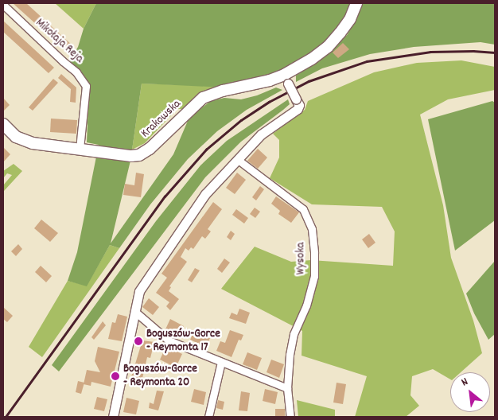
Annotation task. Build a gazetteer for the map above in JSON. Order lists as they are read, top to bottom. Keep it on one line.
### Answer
{"streets":{"main road":["Krakowska"],"street":["Mikołaja Reja","Wysoka"]},"crossings":[["Mikołaja Reja","Krakowska"]],"places":["Boguszów-Gorce - Reymonta 17","Boguszów-Gorce - Reymonta 20"],"north":"top left"}
